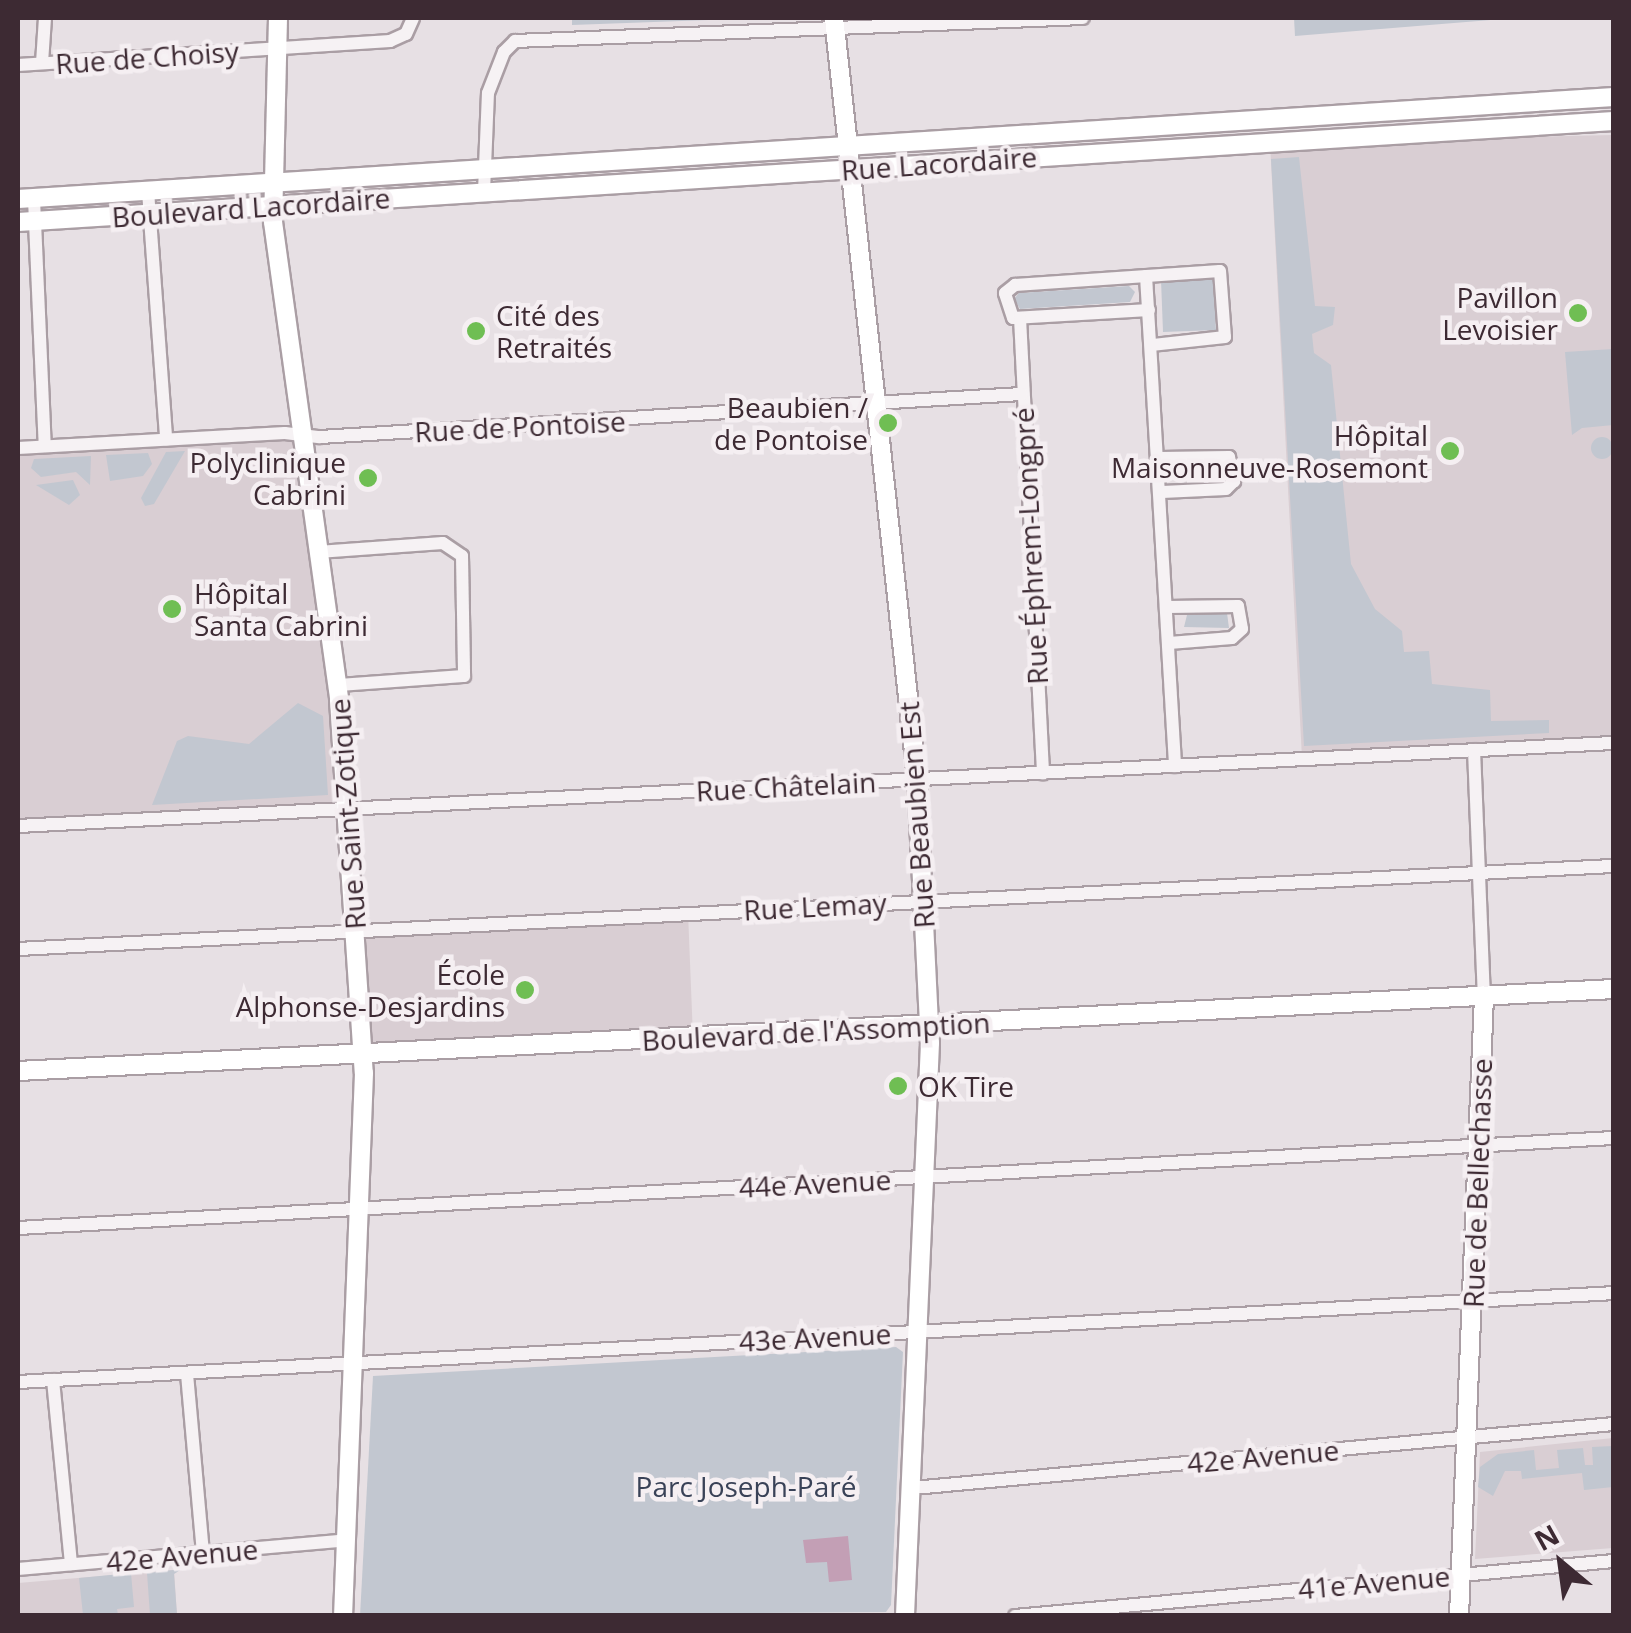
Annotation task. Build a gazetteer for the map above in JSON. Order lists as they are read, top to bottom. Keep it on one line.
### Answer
{"streets":{"street":["Rue de Choisy","Rue Lacordaire","Boulevard Lacordaire","Rue de Pontoise","Rue Éphrem-Longpré","Rue Châtelain","Rue Saint-Zotique","Rue Beaubien Est","Rue Lemay","Boulevard de l'Assomption","44e Avenue","Rue de Bellechasse","43e Avenue","42e Avenue","41e Avenue"]},"crossings":[["Rue de Choisy","Rue Saint-Zotique"],["Rue Lacordaire","Boulevard Lacordaire"],["Rue Lacordaire","Rue Beaubien Est"],["Boulevard Lacordaire","Rue Saint-Zotique"],["Rue de Pontoise","Rue Éphrem-Longpré"],["Rue de Pontoise","Rue Saint-Zotique"],["Rue de Pontoise","Rue Beaubien Est"],["Rue Éphrem-Longpré","Rue Châtelain"],["Rue Châtelain","Rue Saint-Zotique"],["Rue Châtelain","Rue Beaubien Est"],["Rue Châtelain","Rue de Bellechasse"],["Rue Saint-Zotique","Rue Lemay"],["Rue Saint-Zotique","Boulevard de l'Assomption"],["Rue Saint-Zotique","44e Avenue"],["Rue Saint-Zotique","43e Avenue"],["Rue Saint-Zotique","42e Avenue"],["Rue Beaubien Est","Rue Lemay"],["Rue Beaubien Est","Boulevard de l'Assomption"],["Rue Beaubien Est","44e Avenue"],["Rue Beaubien Est","43e Avenue"],["Rue Beaubien Est","42e Avenue"],["Rue Lemay","Rue de Bellechasse"],["Boulevard de l'Assomption","Rue de Bellechasse"],["44e Avenue","Rue de Bellechasse"],["Rue de Bellechasse","43e Avenue"],["Rue de Bellechasse","42e Avenue"],["Rue de Bellechasse","41e Avenue"]],"parks":["Parc Joseph-Paré"],"places":["Pavillon Levoisier","Cité des Retraités","Beaubien / de Pontoise","Hôpital Maisonneuve-Rosemont","Polyclinique Cabrini","Hôpital Santa Cabrini","École Alphonse-Desjardins","OK Tire"],"north":"top left"}
